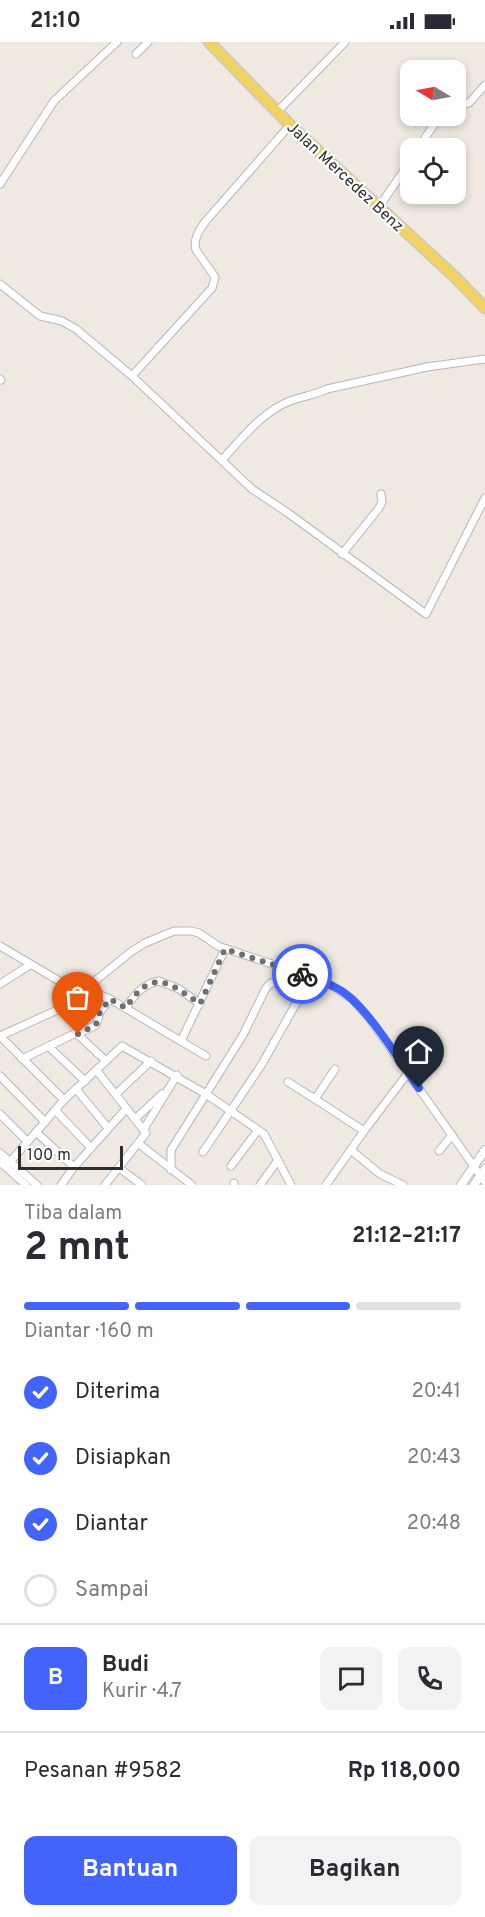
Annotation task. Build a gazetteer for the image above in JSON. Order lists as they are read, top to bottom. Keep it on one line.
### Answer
{"streets":{"main road":["Jalan Mercedez Benz"]},"scale_bar":"100 m","north":"left","page":{"status":"21:10","scale":"100 m","heading":["2 mnt","Tiba dalam","21:12–21:17"],"panel":["Budi","Kurir · 4.7","Pesanan #9582","Rp 118,000"],"bar":"Diantar · 160 m","list":[["Diterima","20:41"],["Disiapkan","20:43"],["Diantar","20:48"],"Sampai"],"round":"B","buttons":["Bantuan","Bagikan"]}}
